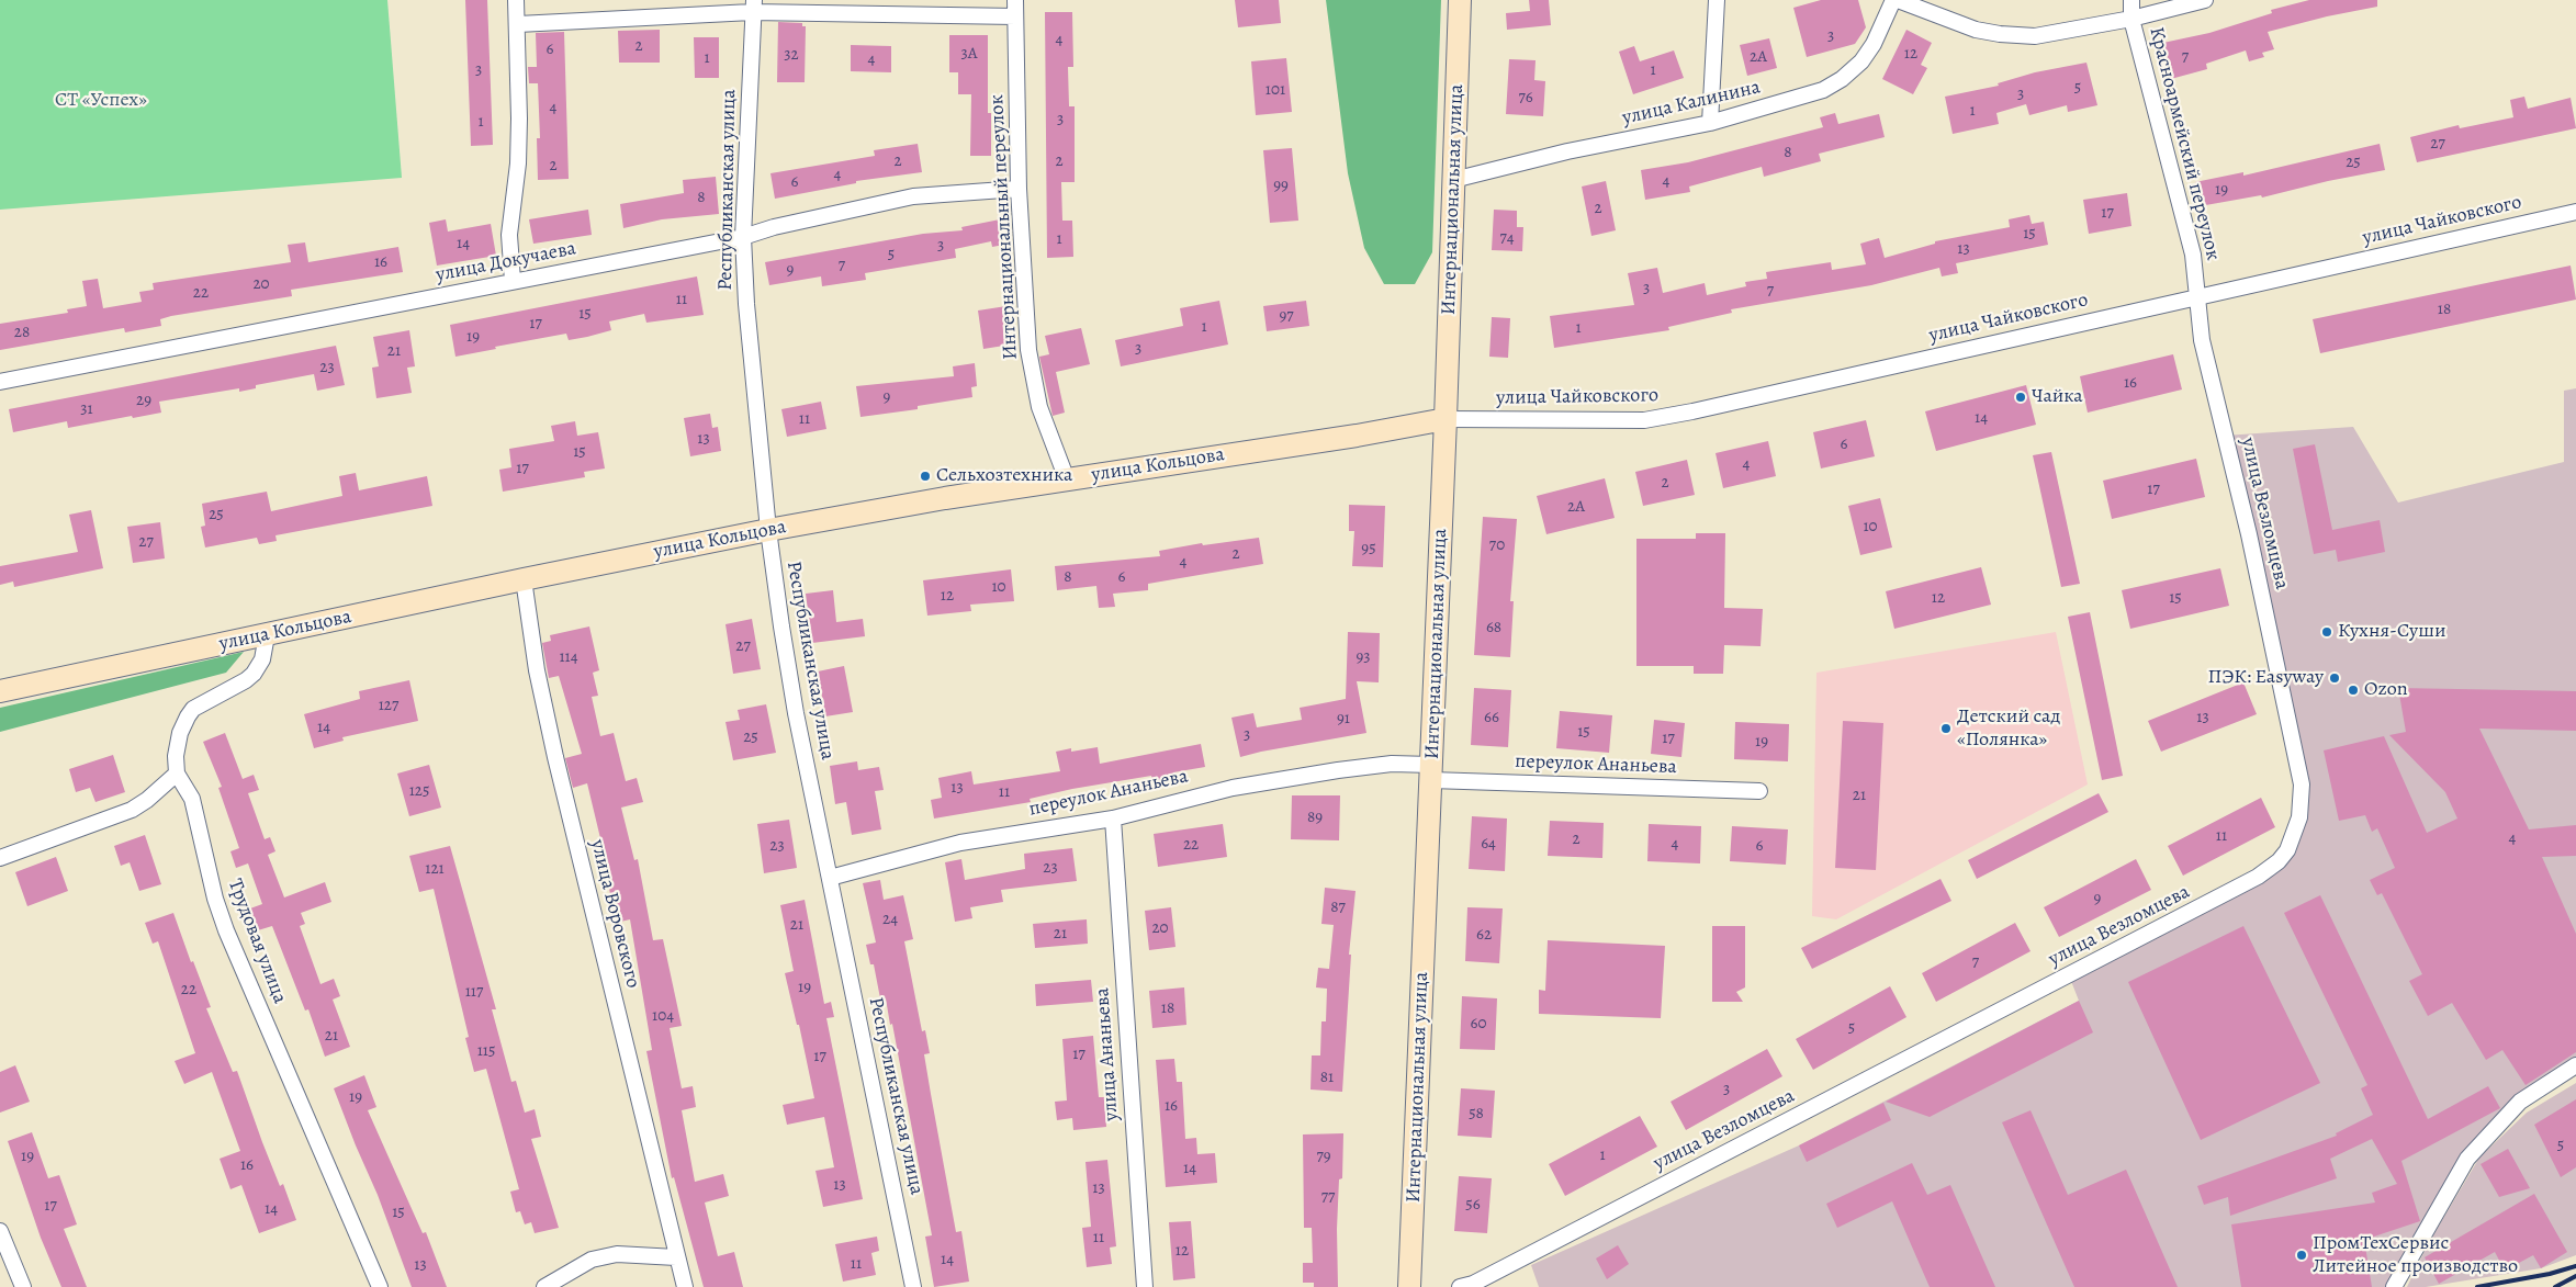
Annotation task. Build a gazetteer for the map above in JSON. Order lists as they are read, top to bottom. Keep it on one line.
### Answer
{"streets":{"main road":["Интернациональная улица","улица Кольцова"],"street":["улица Калинина","Красноармейский переулок","Республиканская улица","улица Чайковского","Интернациональный переулок","улица Докучаева","улица Везломцева","переулок Ананьева","улица Воровского","Трудовая улица","улица Ананьева"]},"crossings":[["улица Калинина","Интернациональная улица"],["Красноармейский переулок","улица Чайковского"],["Красноармейский переулок","улица Везломцева"],["Республиканская улица","улица Докучаева"],["Республиканская улица","улица Кольцова"],["Республиканская улица","переулок Ананьева"],["Интернациональная улица","улица Чайковского"],["Интернациональная улица","улица Кольцова"],["Интернациональная улица","переулок Ананьева"],["улица Чайковского","улица Кольцова"],["улица Чайковского","улица Везломцева"],["Интернациональный переулок","улица Докучаева"],["Интернациональный переулок","улица Кольцова"],["улица Кольцова","улица Воровского"],["переулок Ананьева","улица Ананьева"]],"parks":["СТ «Успех»"],"places":["Чайка","Сельхозтехника","Кухня-Суши","ПЭК: Easyway","Ozon","Детский сад «Полянка»","ПромТехСервис Литейное производство"],"house_numbers":["3","4","2","6","3А","12","32","2А","7","1","4","3","1","5","101","3","76","4","1","3","1","27","8","2","2","25","2","4","4","6","99","19","8","2","17","15","74","1","14","3","13","5","16","7","9","20","3","7","22","11","18","15","97","17","1","1","28","19","3","21","23","16","9","29","31","14","11","13","6","15","4","17","2","17","2А","25","10","27","70","95","2","4","8","6","10","12","12","15","68","27","114","93","127","66","13","91","14","15","3","25","17","19","13","125","11","21","89","11","4","2","64","4","22","23","6","23","121","9","87","24","21","20","21","62","7","19","22","117","18","104","60","5","21","115","17","17","81","3","19","16","58","5","1","19","79","16","14","13","13","77","56","17","14","15","11","12","14","11","13"]}
